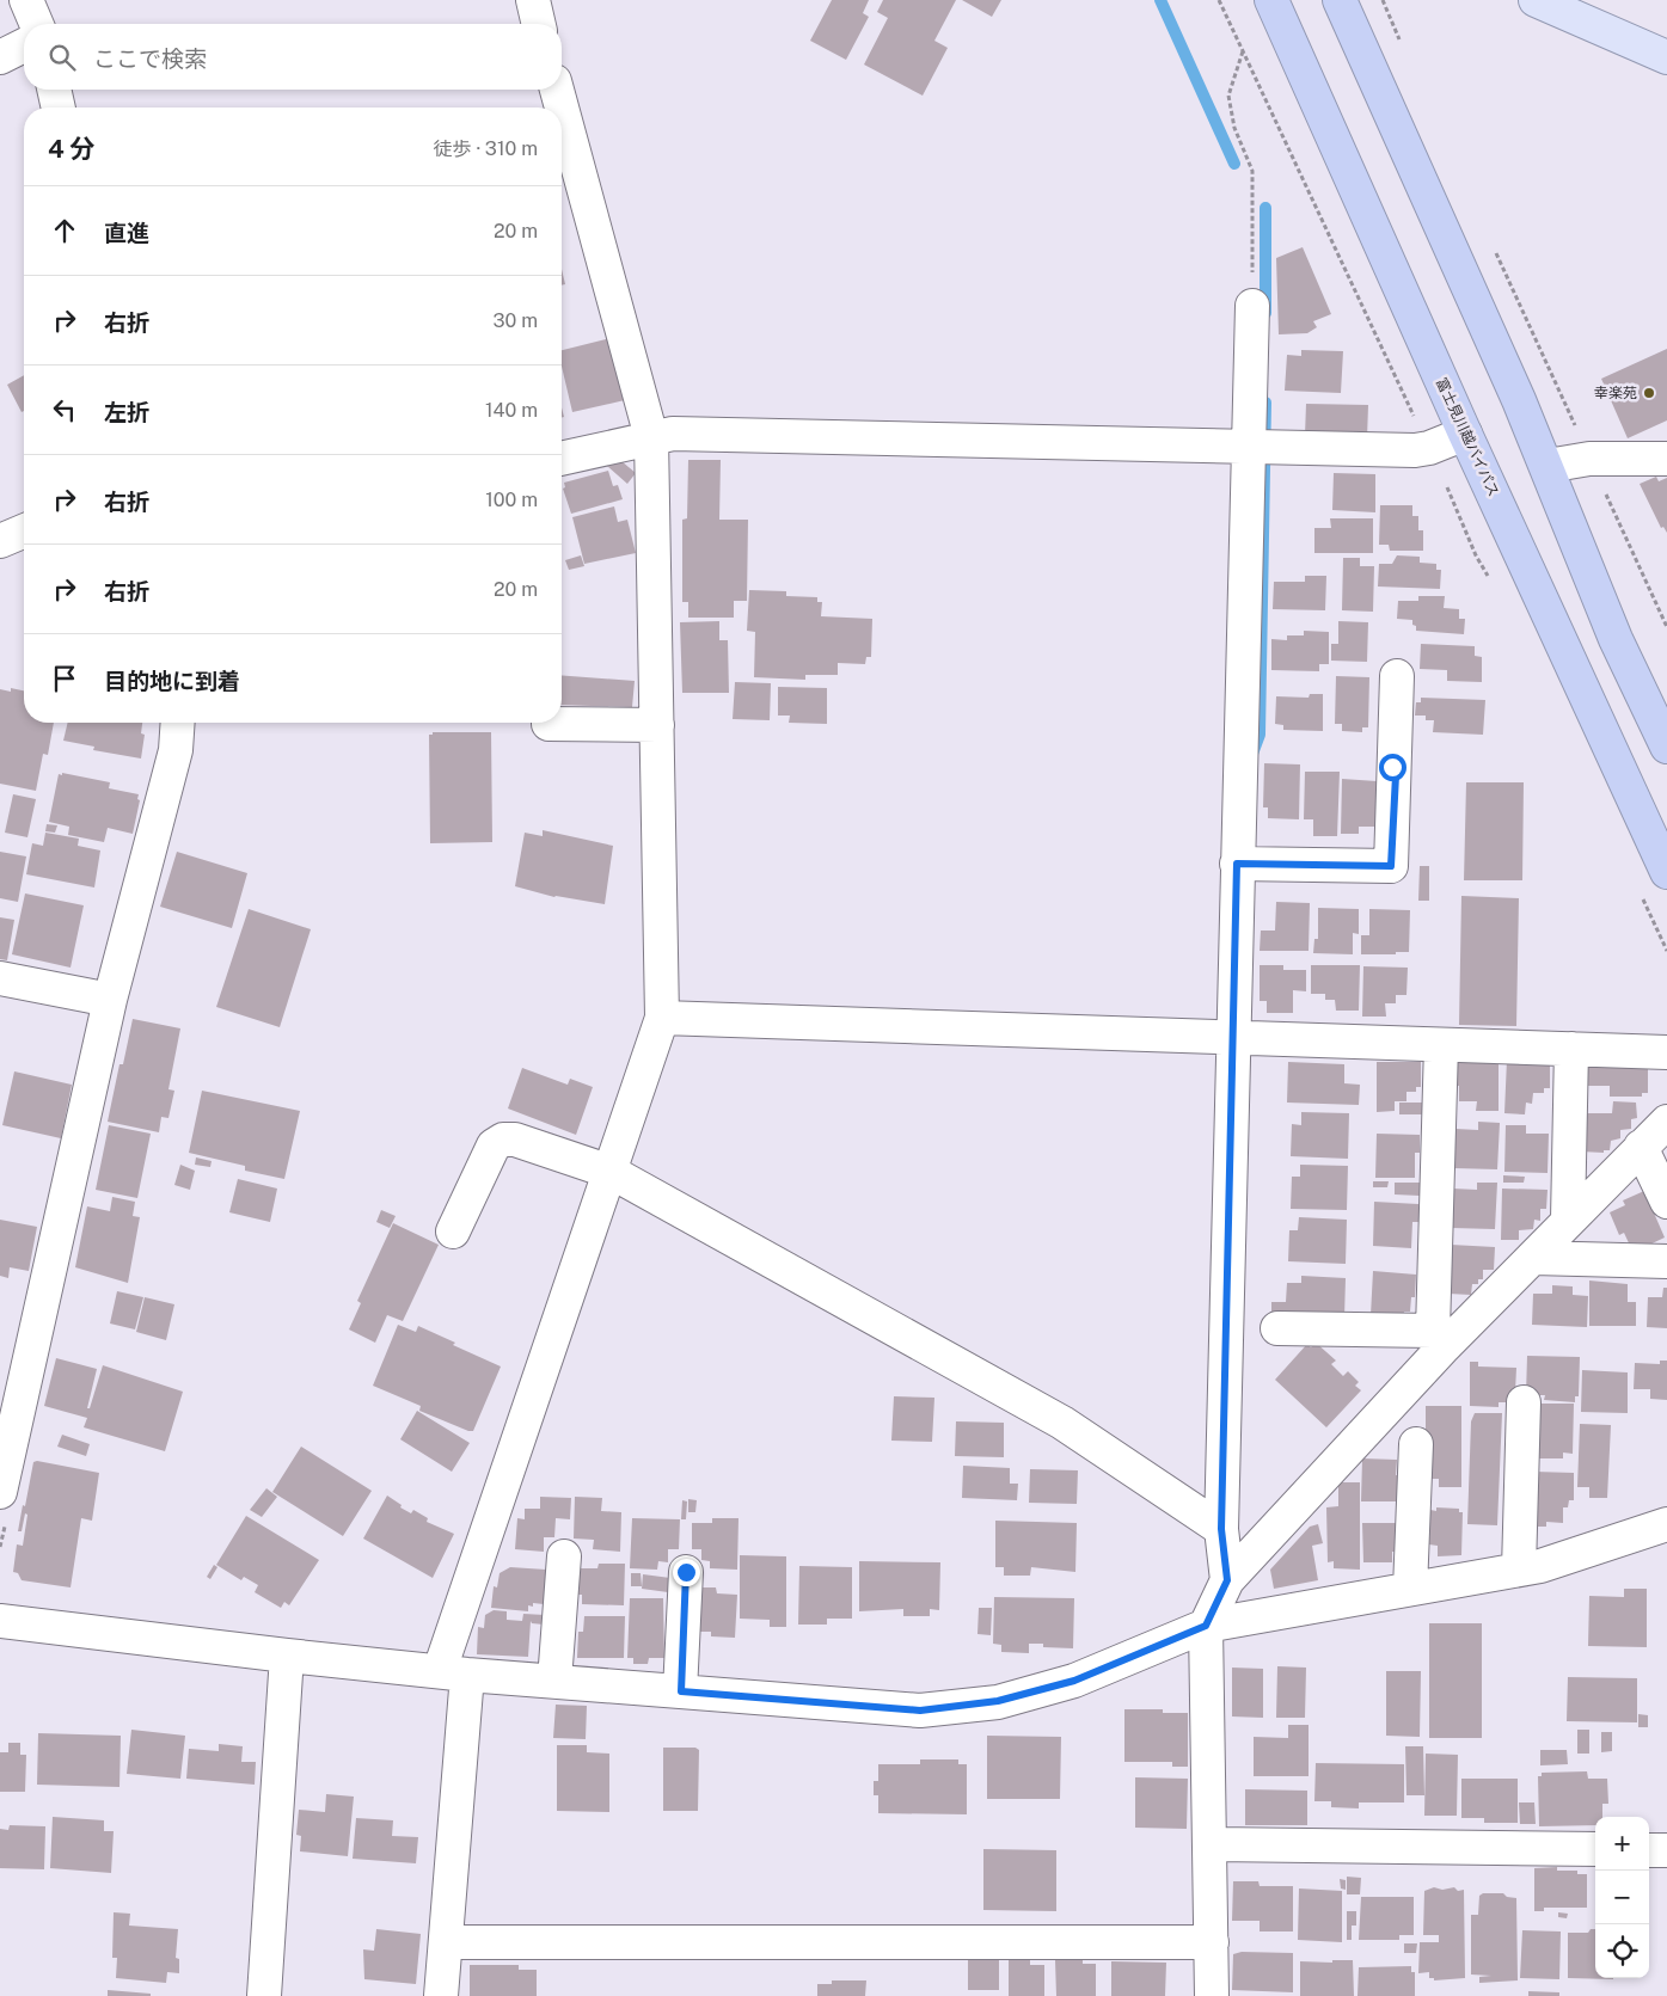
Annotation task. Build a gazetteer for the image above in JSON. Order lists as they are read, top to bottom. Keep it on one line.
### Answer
{"streets":{"highway":["富士見川越バイパス"]},"places":["幸楽苑"],"page":{"search":"ここで検索","heading":["4 分","徒歩 · 310 m"],"list":[["直進","20 m"],["右折","30 m"],["左折","140 m"],["右折","100 m"],["右折","20 m"],"目的地に到着"],"map_buttons":["+","−"]}}
